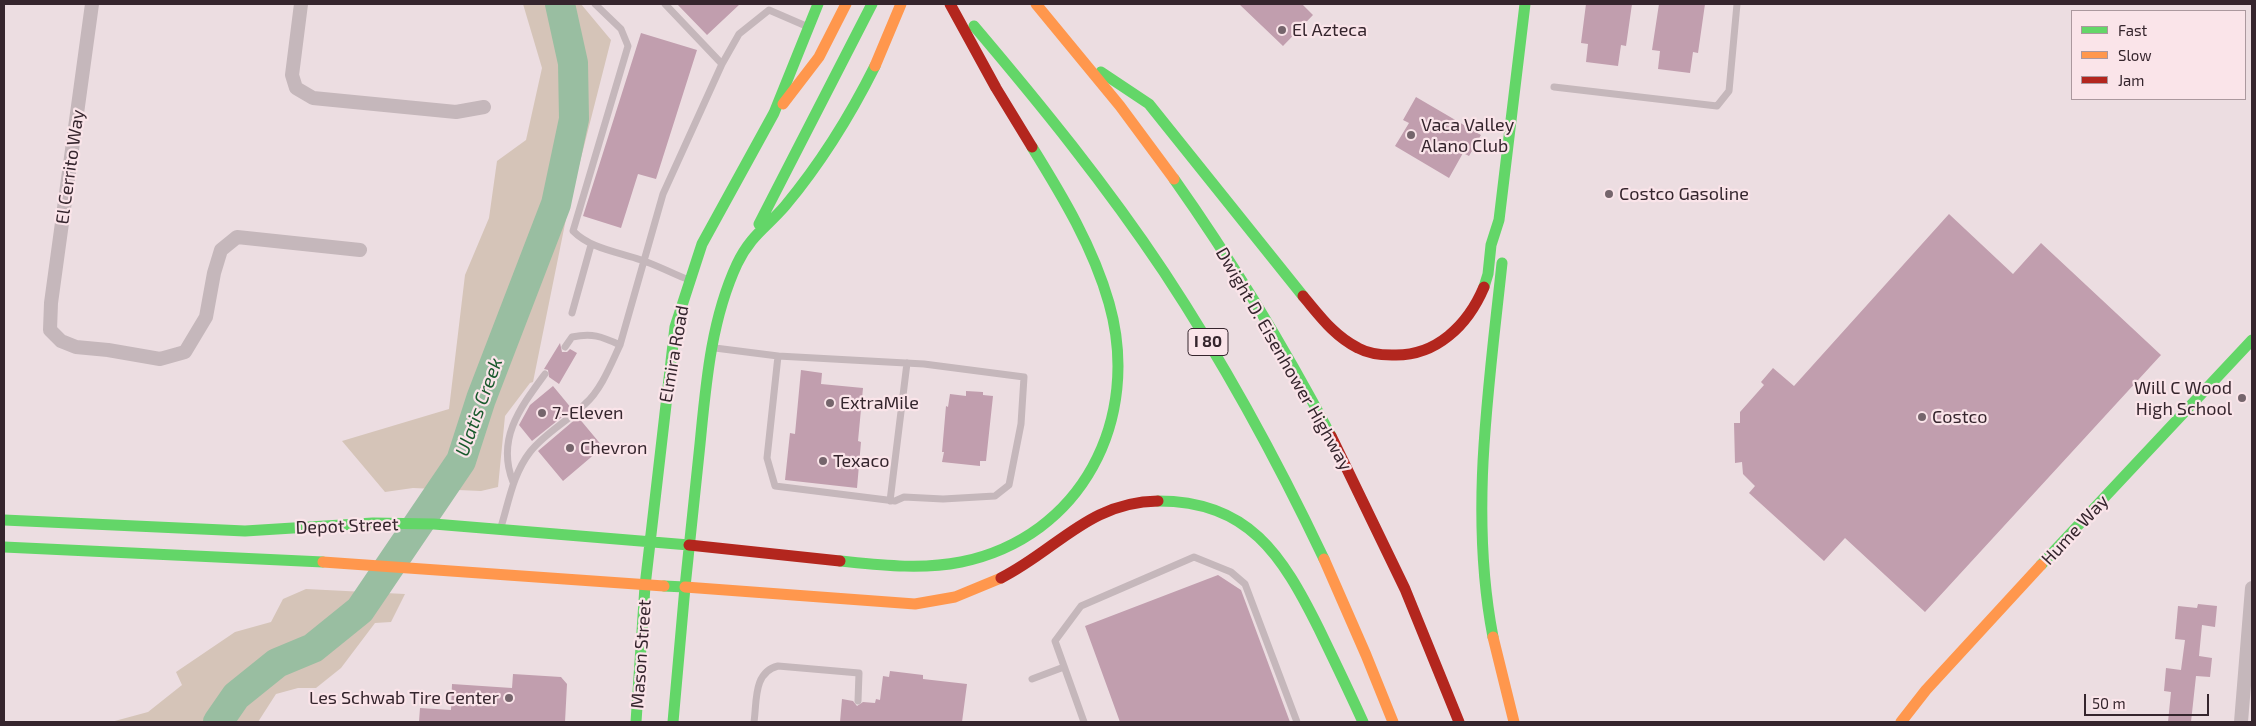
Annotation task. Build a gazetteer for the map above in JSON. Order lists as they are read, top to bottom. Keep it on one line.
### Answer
{"streets":{"main road":["I 80","Elmira Road","Dwight D. Eisenhower Highway","Depot Street","Hume Way","Mason Street"],"street":["El Cerrito Way"]},"crossings":[["Elmira Road","Depot Street"],["Elmira Road","Mason Street"],["Depot Street","Mason Street"]],"water":["Ulatis Creek"],"places":["El Azteca","Vaca Valley Alano Club","Costco Gasoline","Will C Wood High School","ExtraMile","7-Eleven","Costco","Chevron","Texaco","Les Schwab Tire Center"],"legend":["Fast","Slow","Jam"],"scale_bar":"50 m"}
